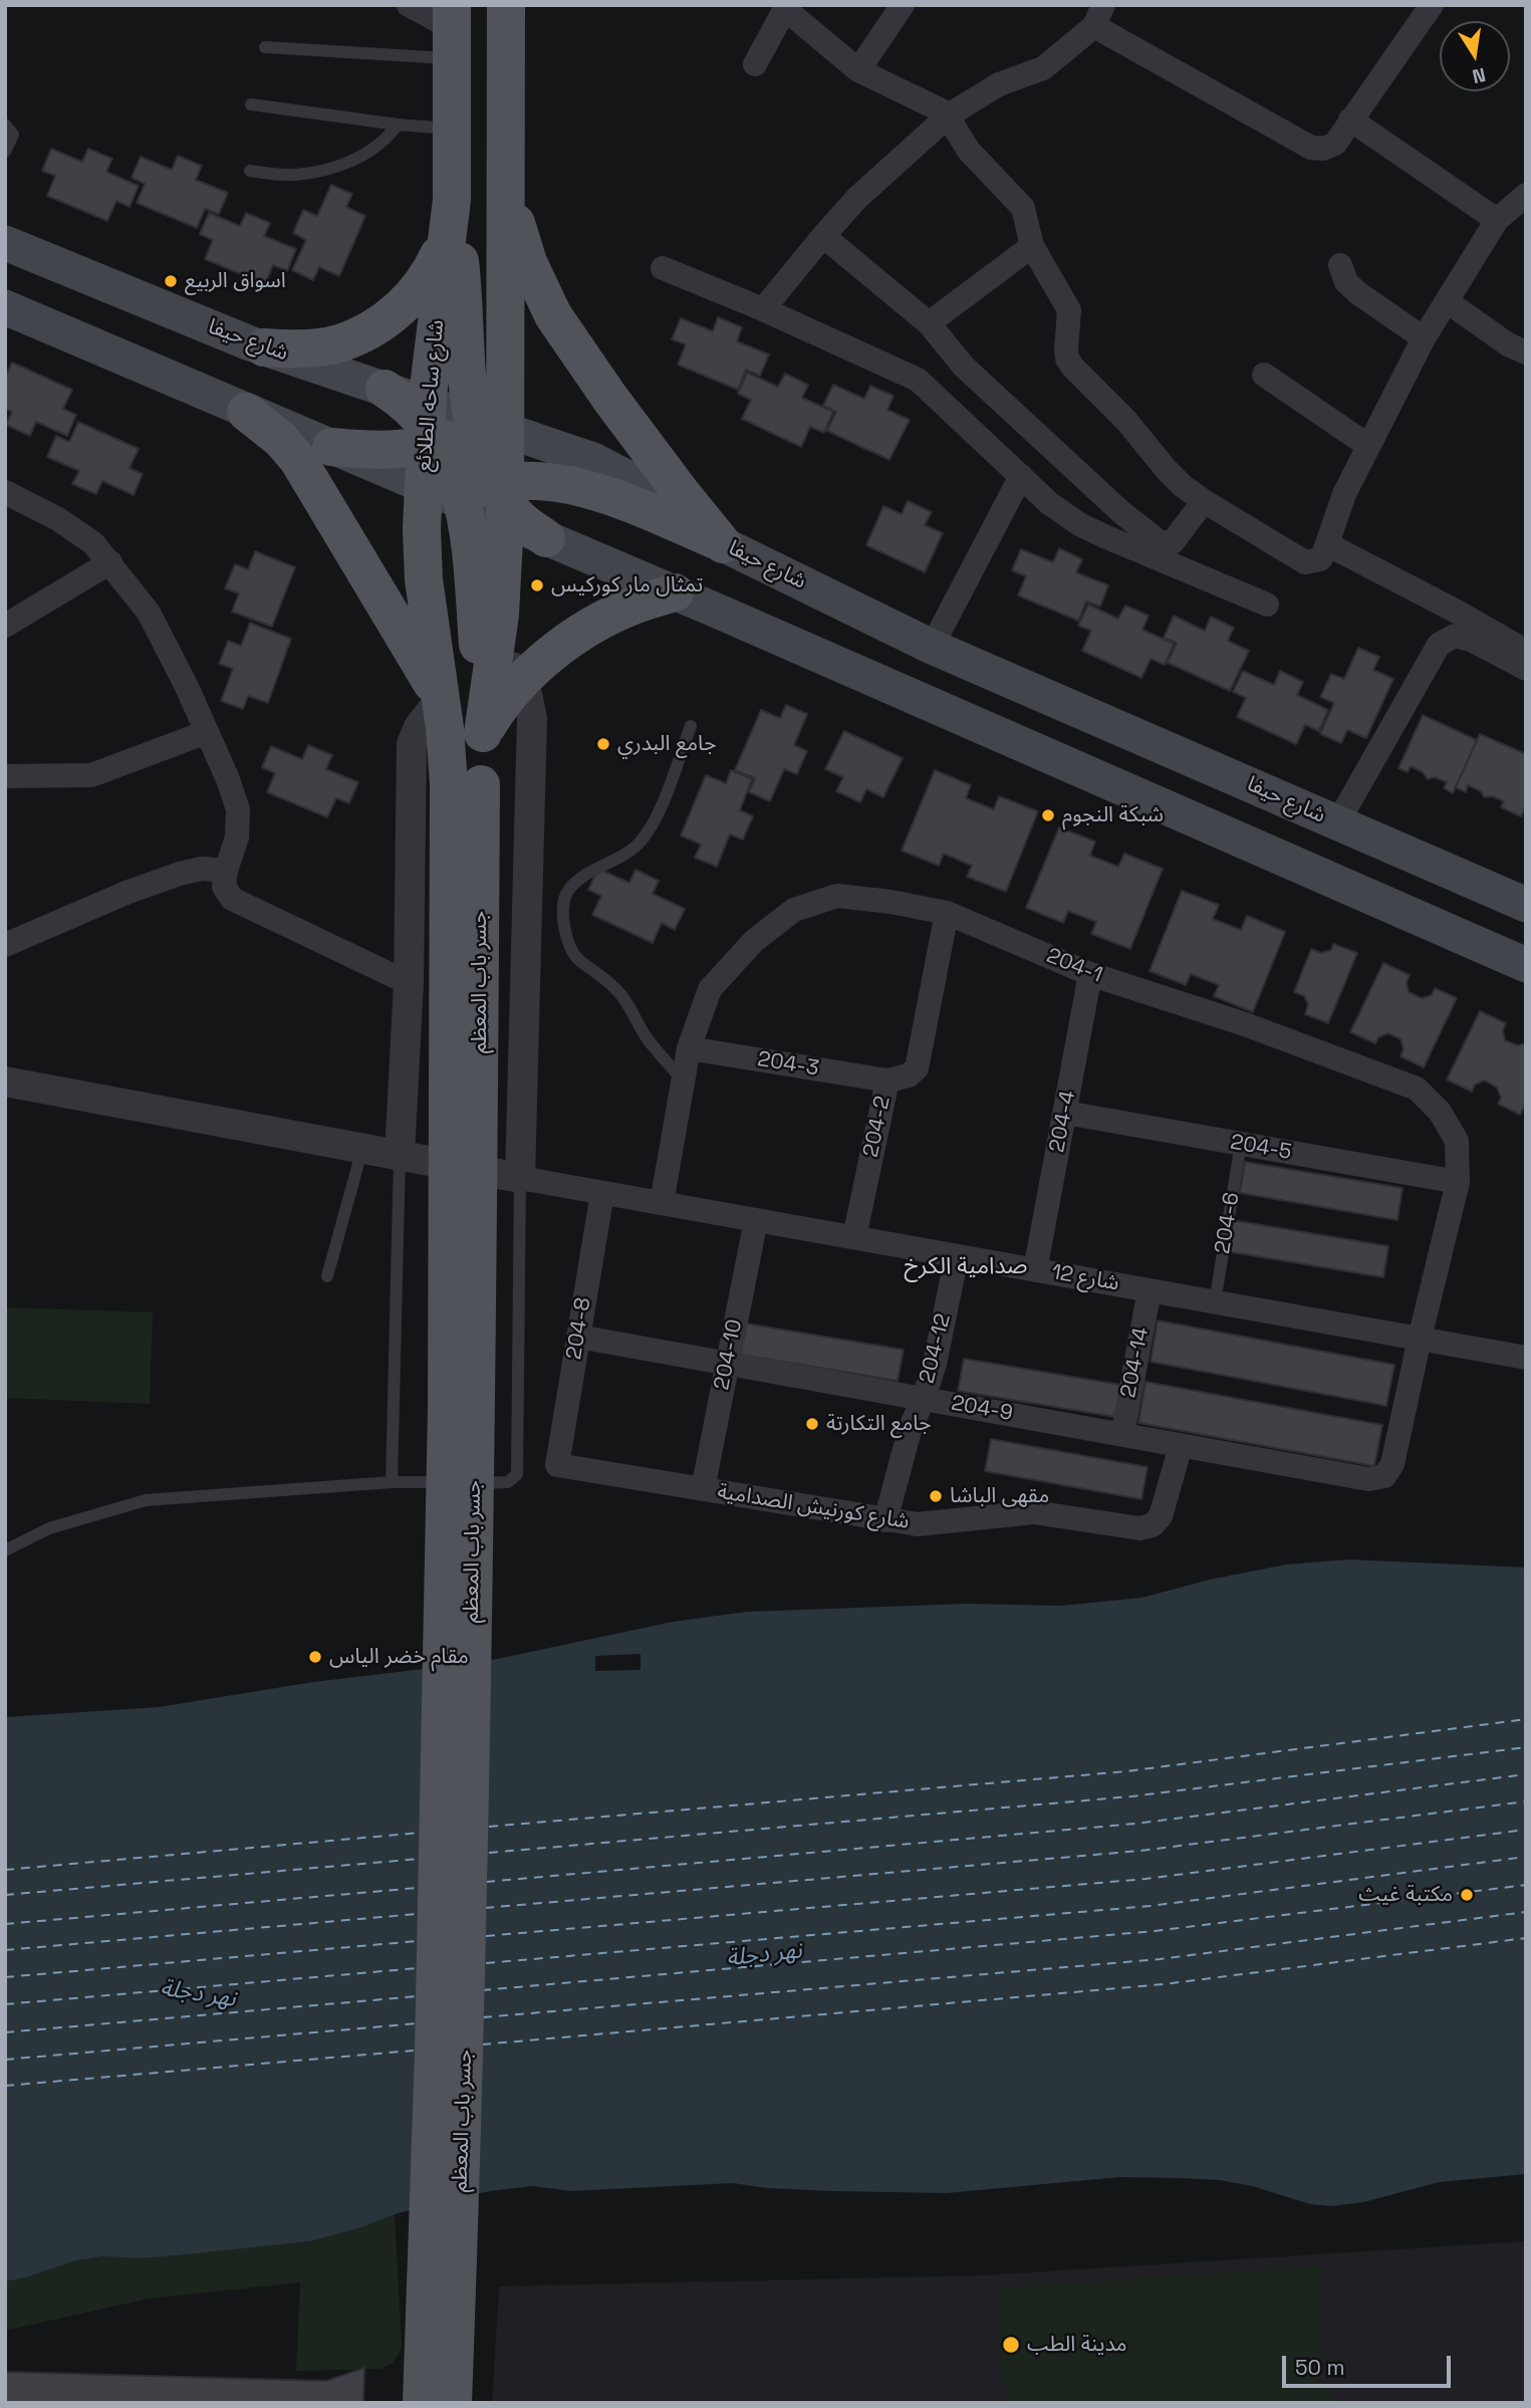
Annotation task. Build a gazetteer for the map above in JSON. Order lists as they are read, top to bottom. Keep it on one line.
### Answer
{"streets":{"main road":["شارع حيفا","شارع ساحه الطلائع","جسر باب المعظم"],"street":["204-1","204-3","204-4","204-2","204-5","شارع 12","204-8","204-12","204-10","204-14","204-9","شارع كورنيش الصدامية"],"lane":["204-6"]},"crossings":[["شارع حيفا","شارع ساحه الطلائع"],["شارع ساحه الطلائع","جسر باب المعظم"],["204-1","204-3"],["204-1","204-4"],["204-1","204-2"],["204-1","204-5"],["204-1","شارع 12"],["204-1","204-9"],["204-3","204-2"],["204-4","204-5"],["204-4","شارع 12"],["204-2","شارع 12"],["204-5","204-6"],["204-6","شارع 12"],["شارع 12","204-8"],["شارع 12","204-12"],["شارع 12","204-10"],["شارع 12","204-14"],["204-8","204-9"],["204-8","شارع كورنيش الصدامية"],["204-12","204-9"],["204-12","شارع كورنيش الصدامية"],["204-10","204-9"],["204-10","شارع كورنيش الصدامية"],["204-14","204-9"],["204-9","شارع كورنيش الصدامية"]],"districts":["صدامية الكرخ"],"water":["نهر دجلة"],"places":["اسواق الربيع","تمثال مار كوركيس","جامع البدري","شبكة النجوم","جامع التكارتة","مقهى الباشا","مقام خضر الياس","مكتبة غيث","مدينة الطب"],"scale_bar":"50 m","north":"bottom"}
